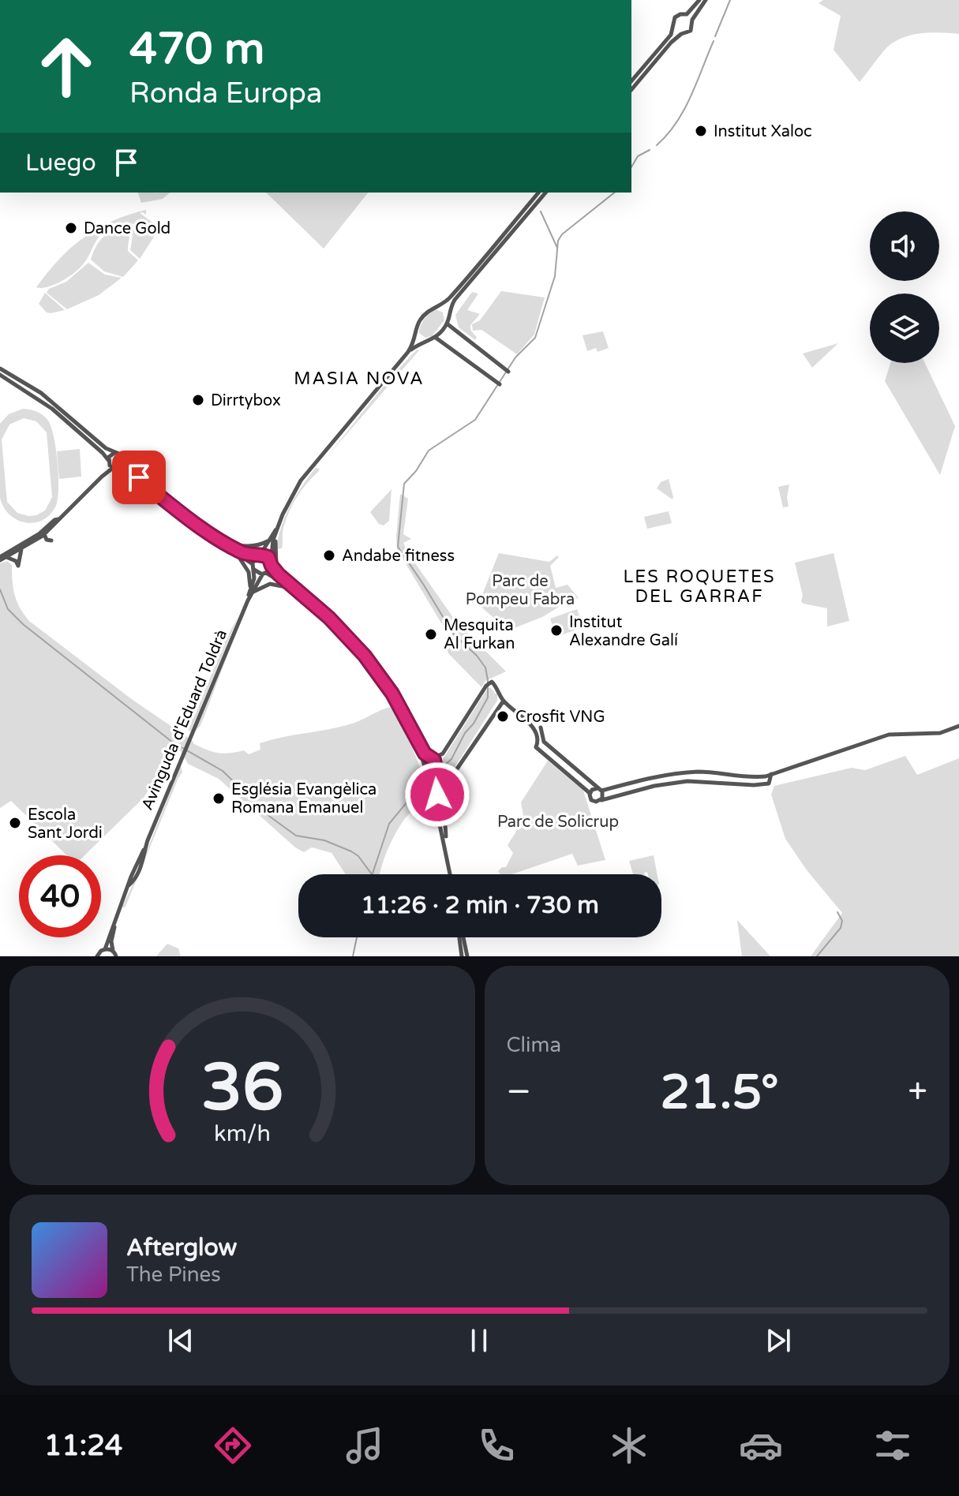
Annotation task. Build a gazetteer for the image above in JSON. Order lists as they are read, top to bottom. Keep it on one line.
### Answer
{"streets":{"street":["Avinguda d'Eduard Toldrà"]},"districts":["MASIA NOVA","LES ROQUETES DEL GARRAF"],"parks":["Parc de Pompeu Fabra","Parc de Solicrup"],"places":["Institut Xaloc","Dance Gold","Dirrtybox","Andabe fitness","Institut Alexandre Galí","Mesquita Al Furkan","Crosfit VNG","Església Evangèlica Romana Emanuel","Escola Sant Jordi"],"page":{"turn":["470 m","Ronda Europa"],"then":"Luego","limit":"40","trip":"11:26 · 2 min · 730 m","tile":"Clima","heat":["−","21.5°","+"],"song":["Afterglow","The Pines"],"tabs":"11:24","gauge":["36","km/h"]}}
